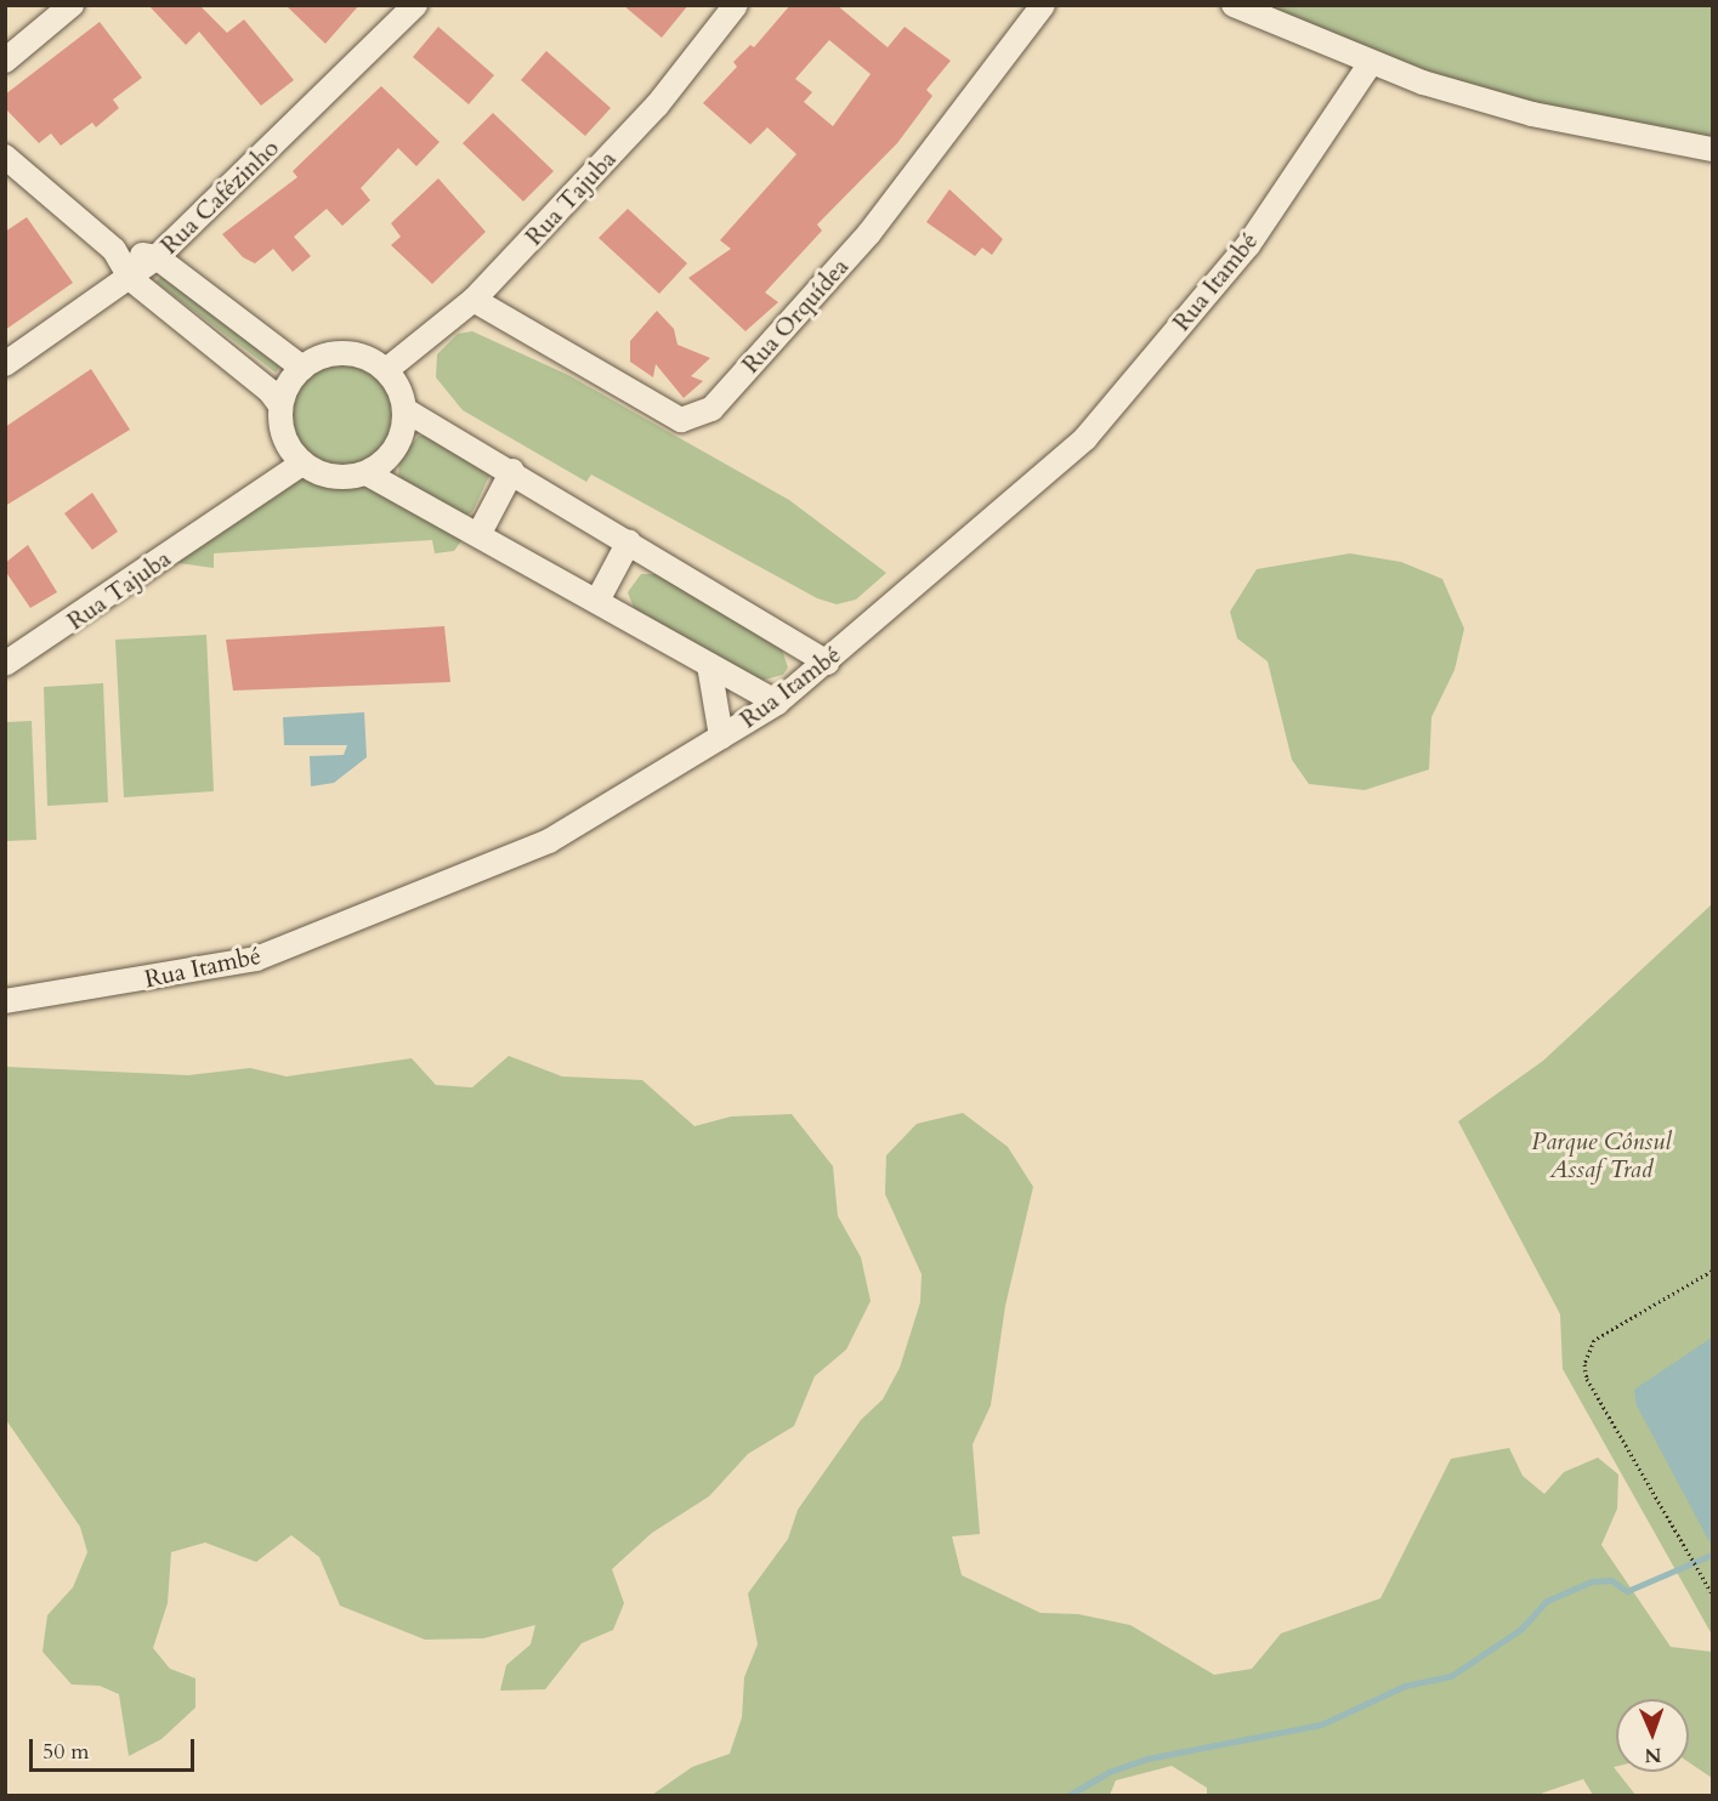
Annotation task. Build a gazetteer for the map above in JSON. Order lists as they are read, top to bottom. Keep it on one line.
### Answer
{"streets":{"street":["Rua Cafézinho","Rua Tajuba","Rua Itambé","Rua Orquídea"]},"crossings":[["Rua Tajuba","Rua Orquídea"]],"parks":["Parque Cônsul Assaf Trad"],"scale_bar":"50 m","north":"bottom"}
